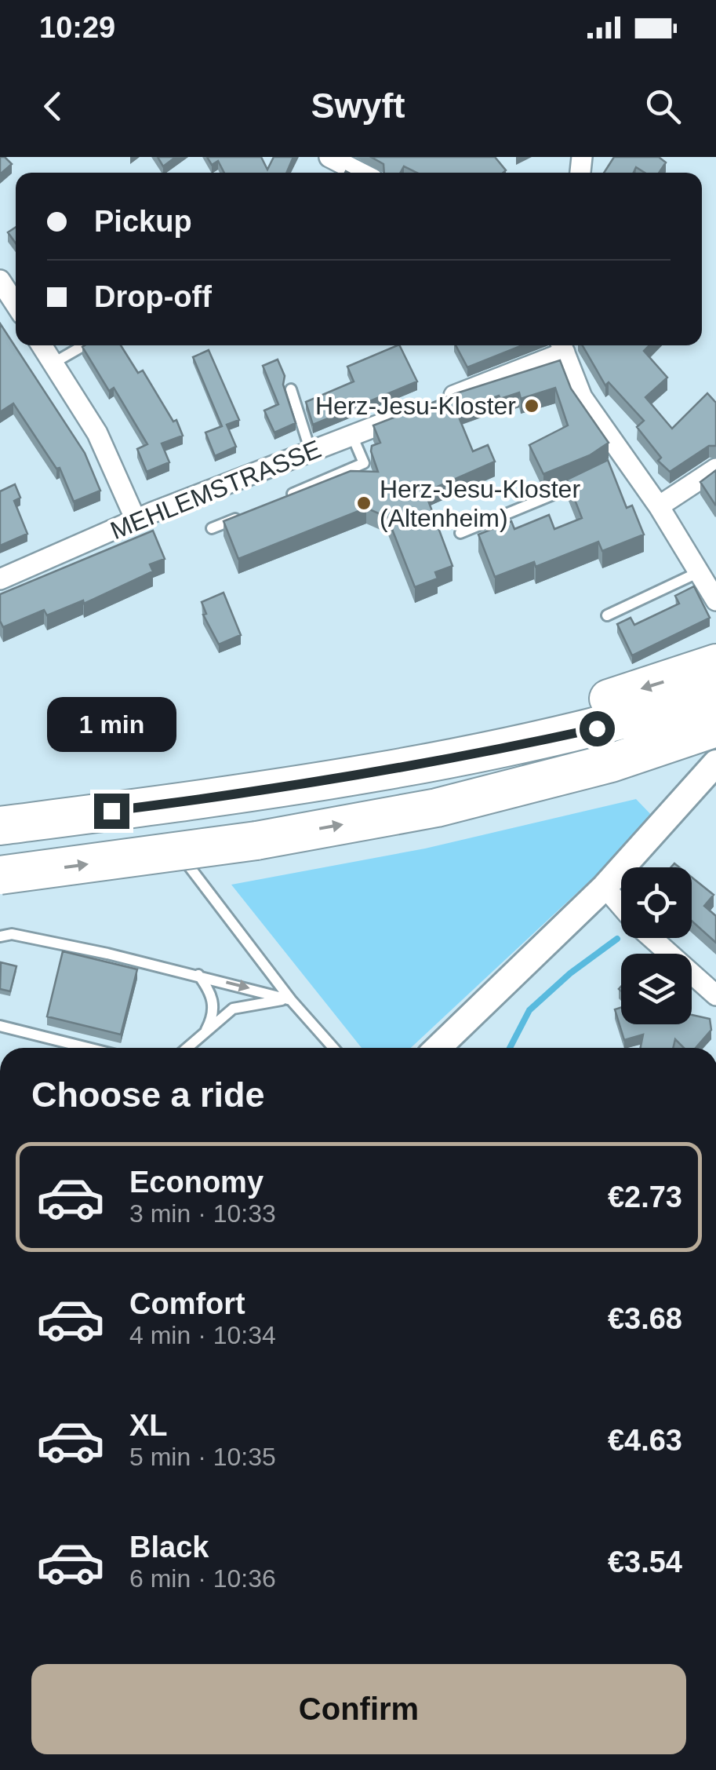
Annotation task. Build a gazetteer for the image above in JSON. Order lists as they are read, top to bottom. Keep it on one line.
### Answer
{"streets":{"street":["MEHLEMSTRASSE"]},"places":["Herz-Jesu-Kloster","Herz-Jesu-Kloster (Altenheim)"],"page":{"status":"10:29","header":"Swyft","banner":["Pickup","Drop-off"],"bubble":"1 min","heading":"Choose a ride","list":[{"name":"Economy","note":"3 min · 10:33","value":"€2.73"},{"name":"Comfort","note":"4 min · 10:34","value":"€3.68"},{"name":"XL","note":"5 min · 10:35","value":"€4.63"},{"name":"Black","note":"6 min · 10:36","value":"€3.54"}],"buttons":"Confirm"}}
